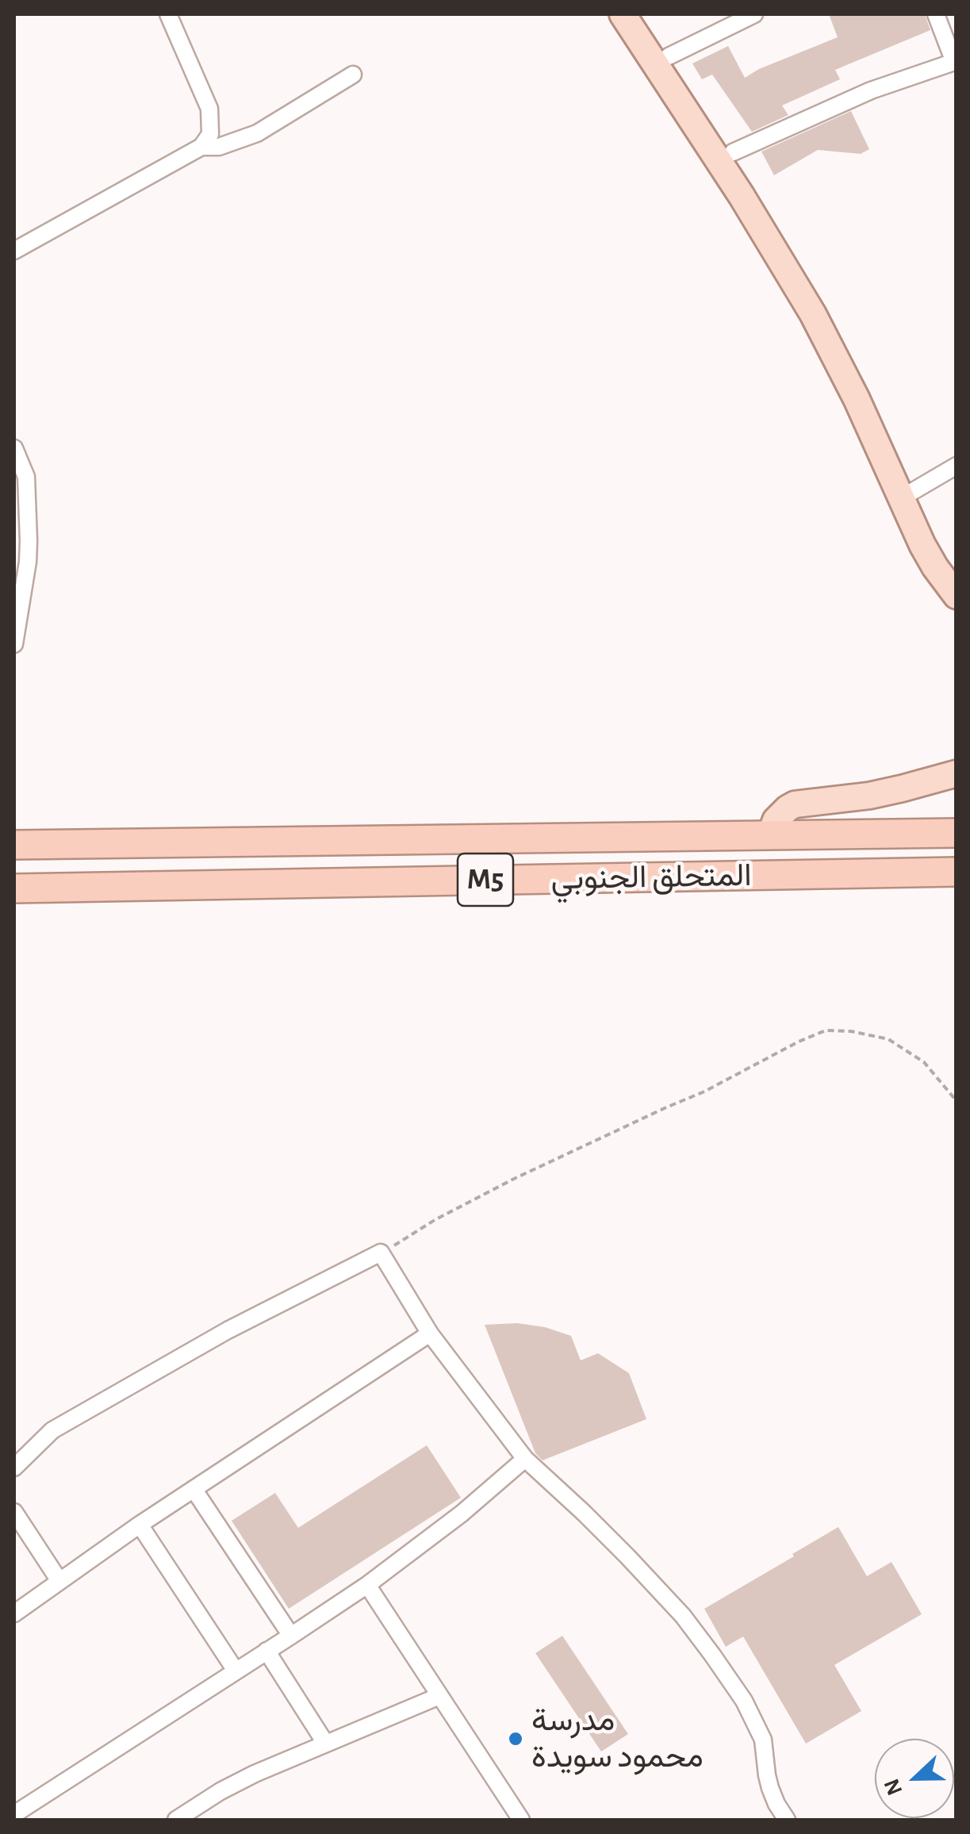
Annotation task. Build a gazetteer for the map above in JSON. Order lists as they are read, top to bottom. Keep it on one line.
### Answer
{"streets":{"highway":["المتحلق الجنوبي","M5"]},"places":["مدرسة محمود سويدة"],"north":"left"}
